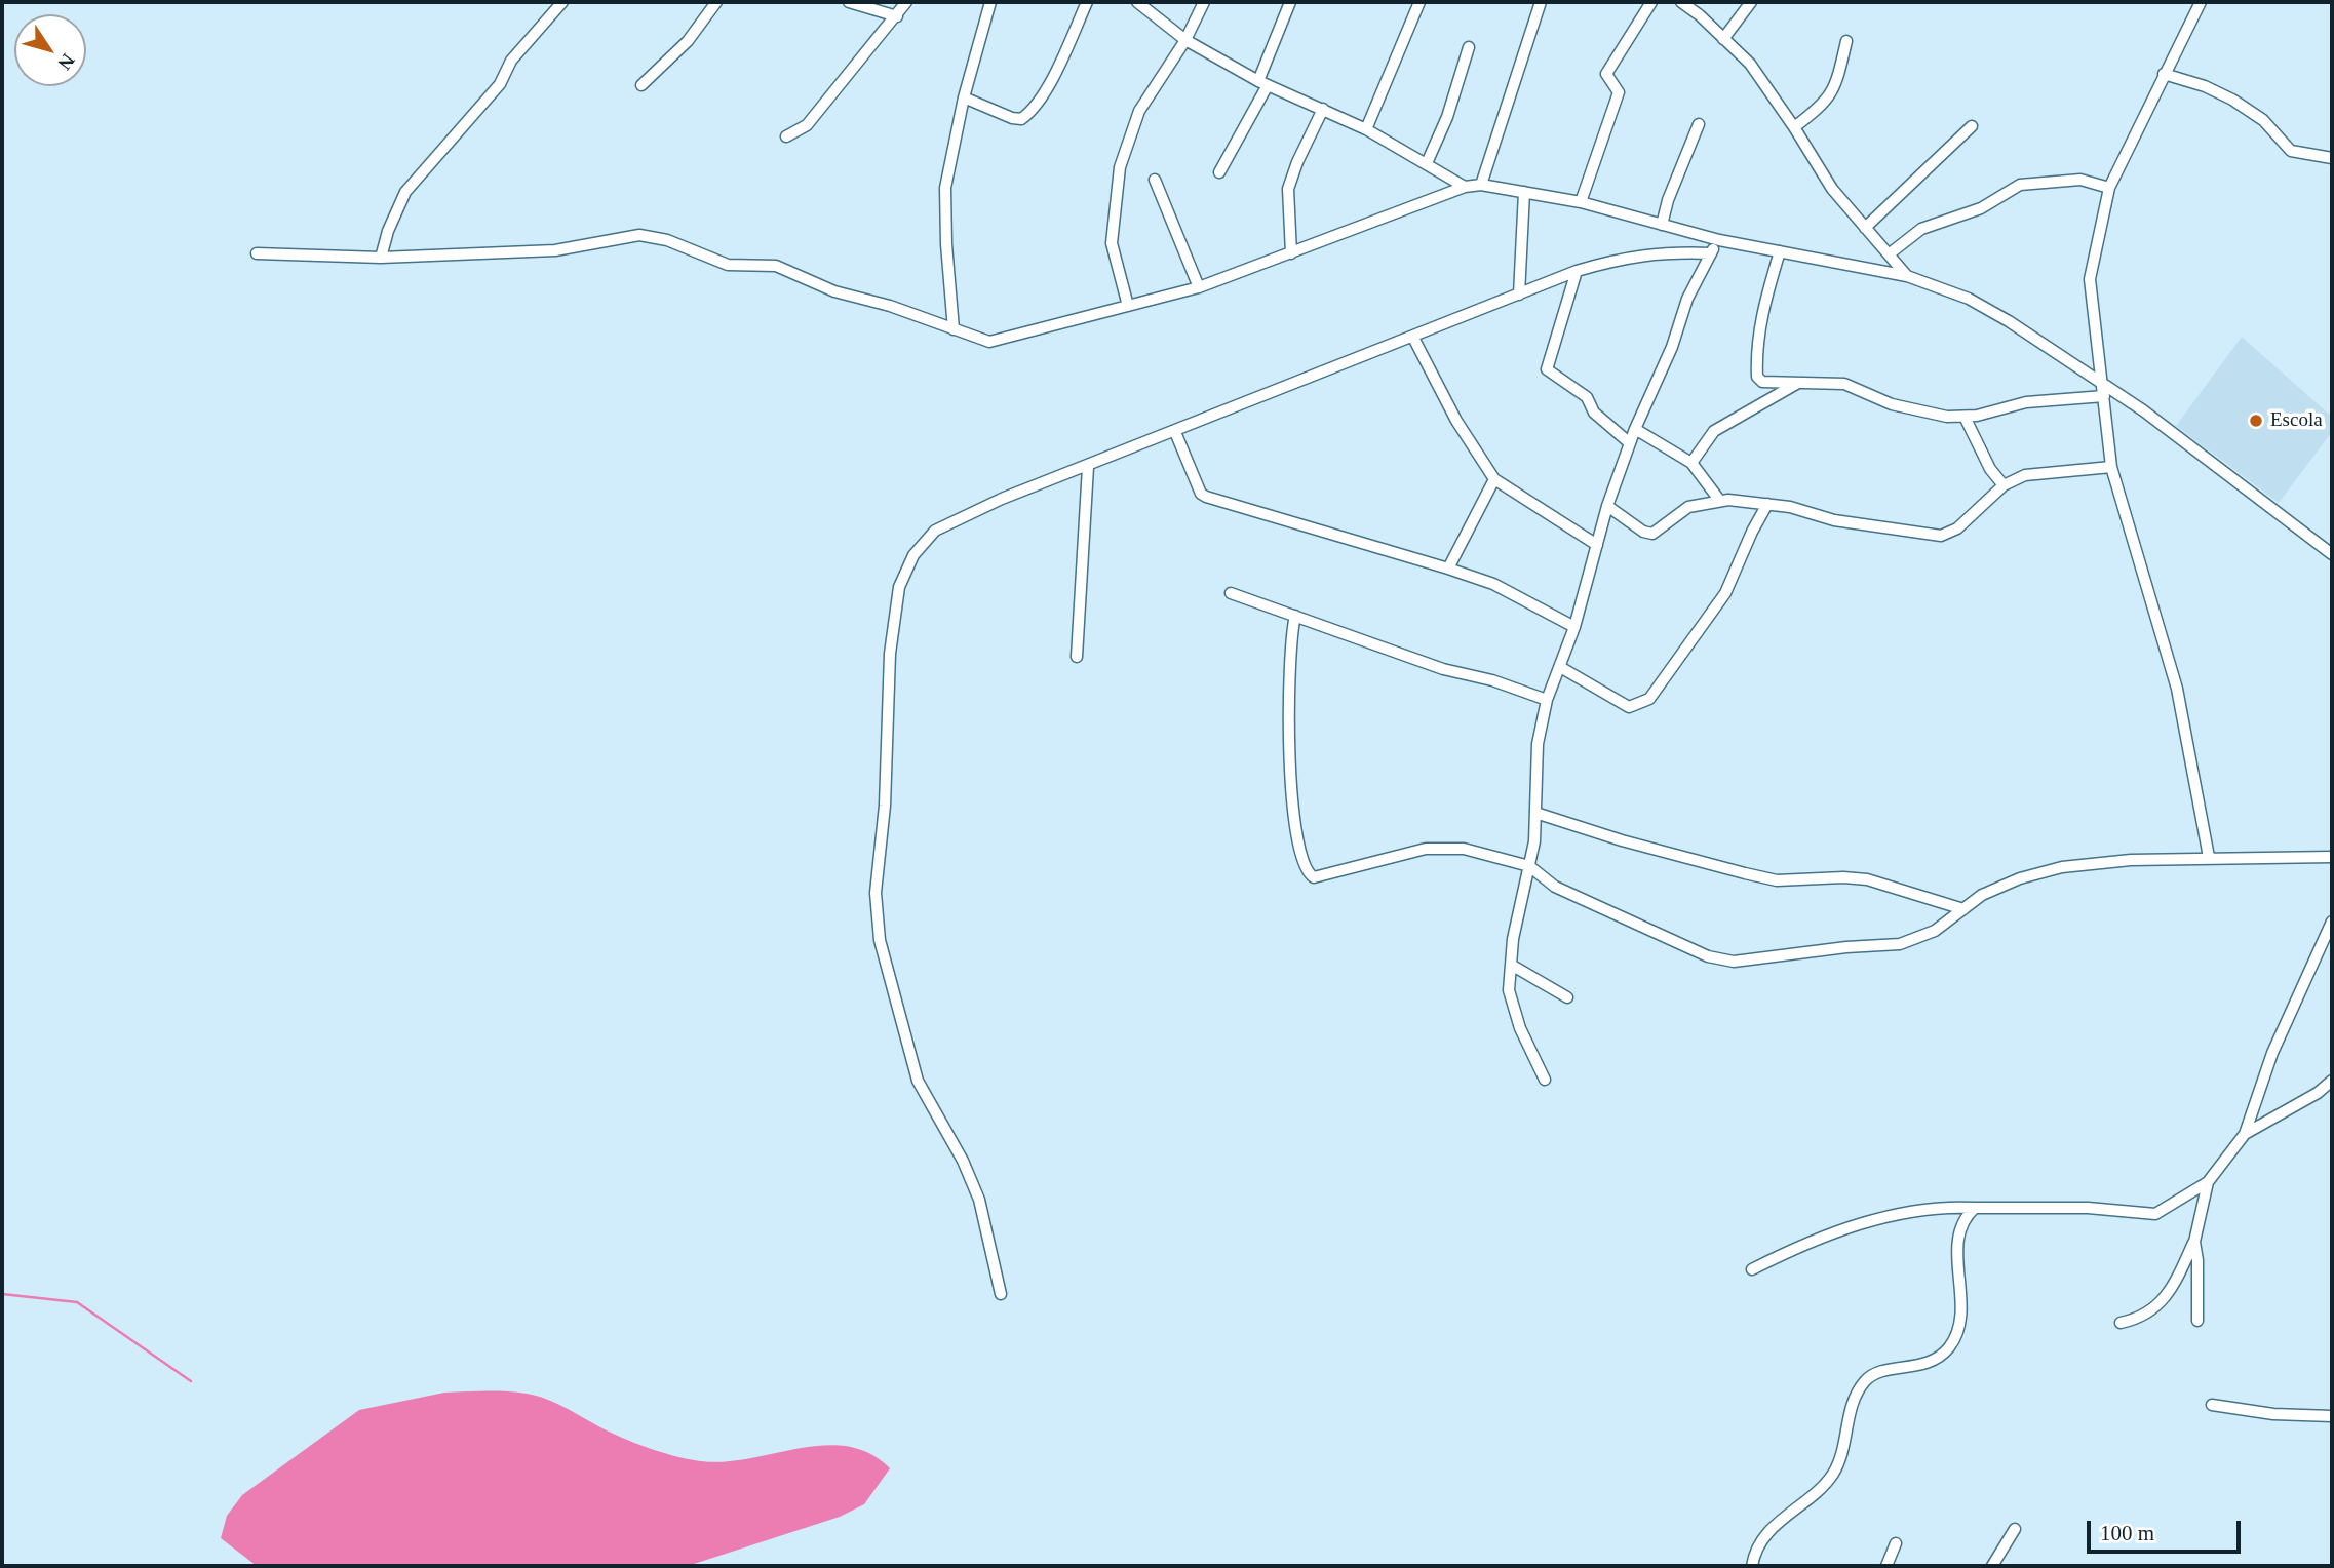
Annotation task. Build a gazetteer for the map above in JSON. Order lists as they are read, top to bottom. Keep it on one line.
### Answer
{"places":["Escola"],"scale_bar":"100 m","north":"bottom right"}
